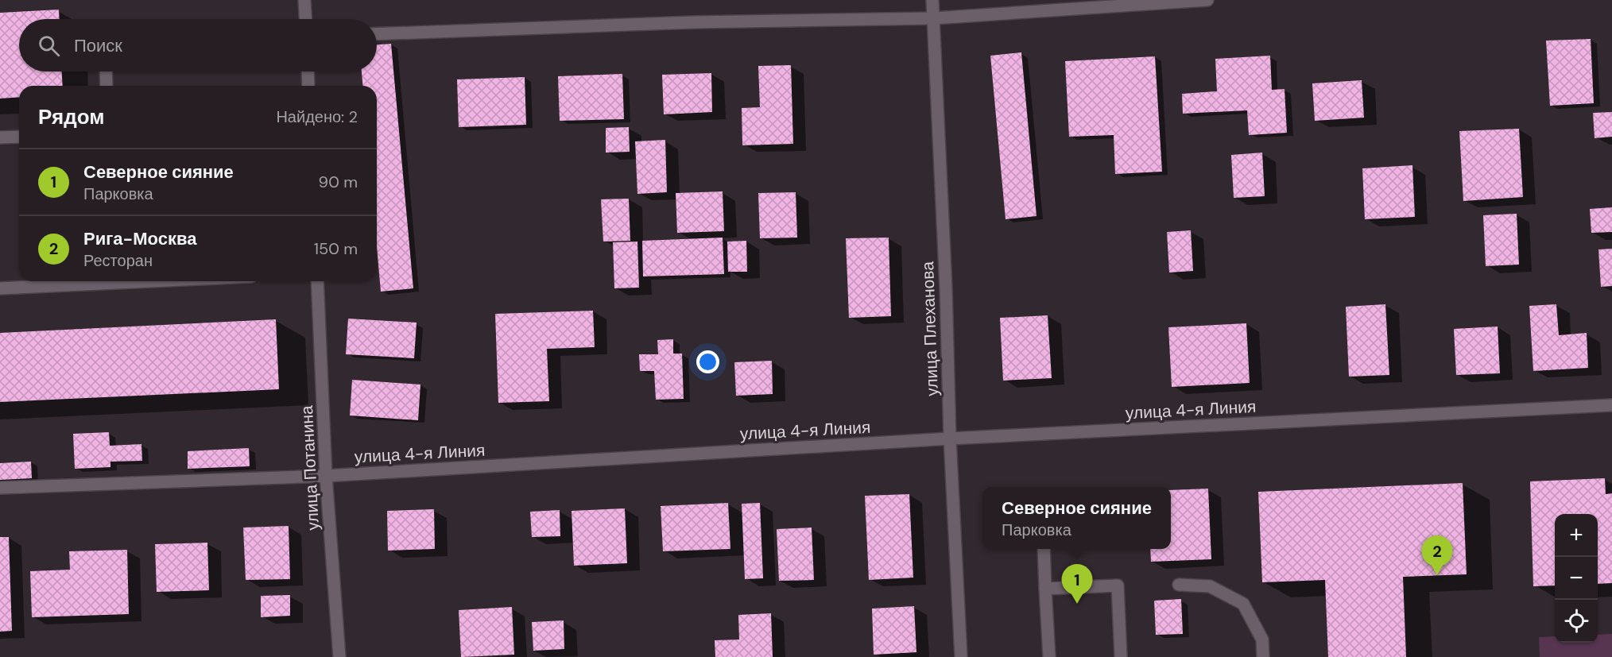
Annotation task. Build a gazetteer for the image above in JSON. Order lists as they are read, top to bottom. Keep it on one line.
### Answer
{"streets":{"street":["улица Плеханова","улица 4-я Линия","улица Потанина"]},"crossings":[["улица Плеханова","улица 4-я Линия"],["улица 4-я Линия","улица Потанина"]],"page":{"search":"Поиск","heading":["Рядом","Найдено: 2"],"list":[{"mark":"1","name":"Северное сияние","note":"Парковка","value":"90 m"},{"mark":"2","name":"Рига-Москва","note":"Ресторан","value":"150 m"}],"popup":["Северное сияние","Парковка"],"map_buttons":["+","−"],"pins":["2","1"]}}
